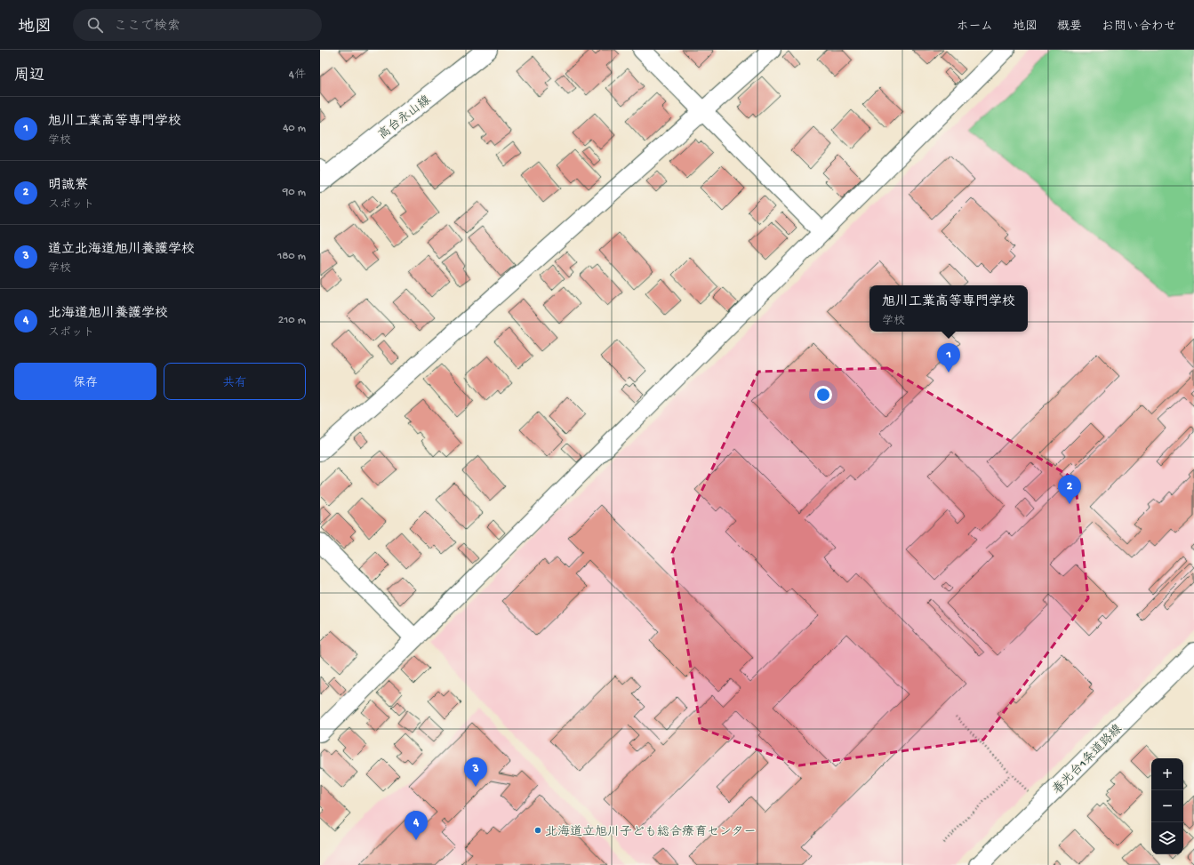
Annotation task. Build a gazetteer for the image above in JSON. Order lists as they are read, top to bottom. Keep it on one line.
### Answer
{"streets":{"street":["高台永山線","春光台1条道路線"]},"places":["北海道立旭川子ども総合療育センター"],"page":{"header":"地図","search":"ここで検索","nav":["ホーム","地図","概要","お問い合わせ"],"heading":["周辺","4件"],"list":[{"mark":"1","name":"旭川工業高等専門学校","note":"学校","value":"40 m"},{"mark":"2","name":"明誠寮","note":"スポット","value":"90 m"},{"mark":"3","name":"道立北海道旭川養護学校","note":"学校","value":"180 m"},{"mark":"4","name":"北海道旭川養護学校","note":"スポット","value":"210 m"}],"popup":["旭川工業高等専門学校","学校"],"pins":["1","2","3","4"],"buttons":["保存","共有"],"map_buttons":["+","−"]}}
